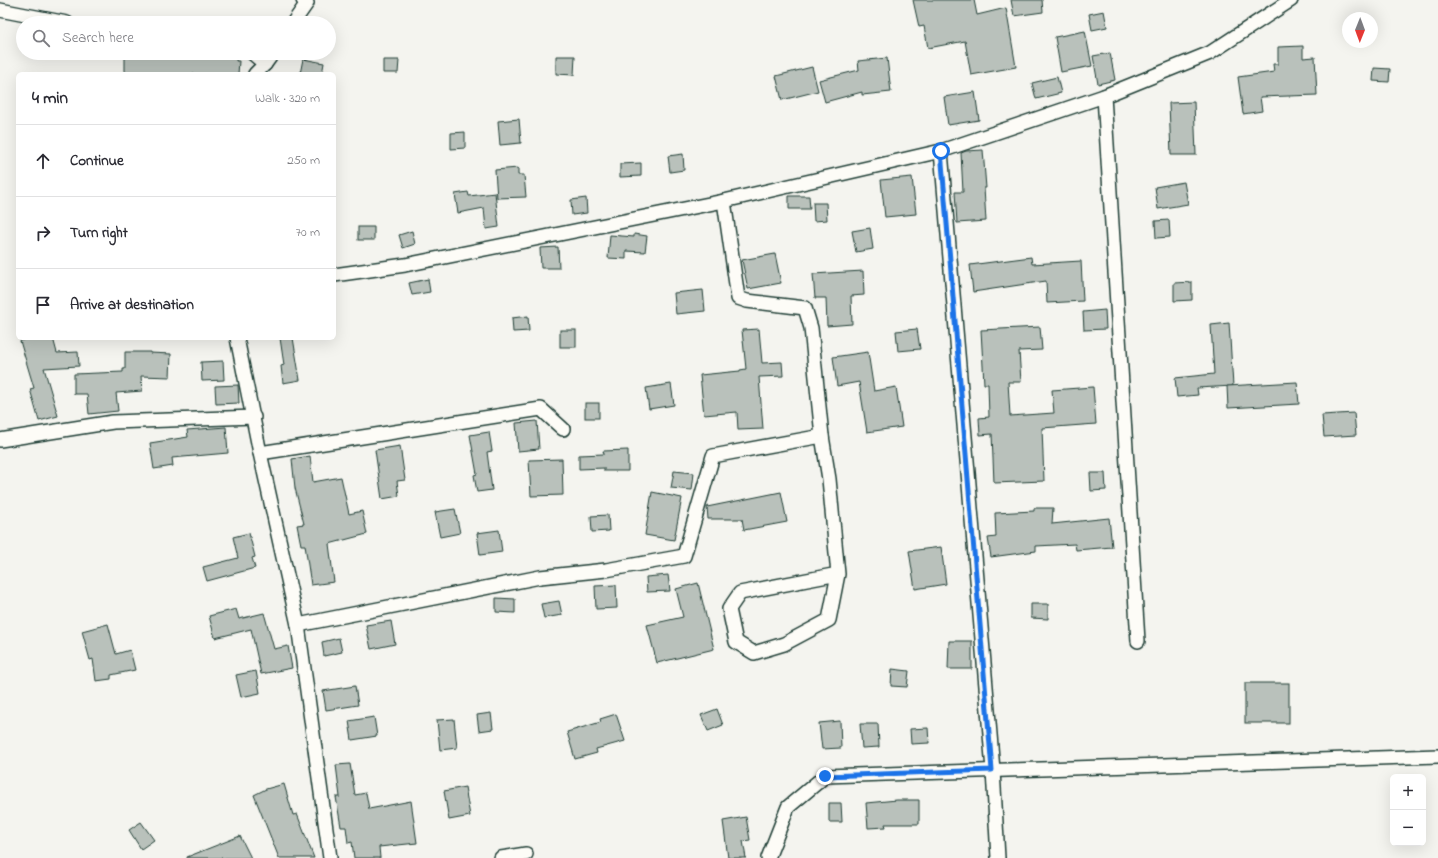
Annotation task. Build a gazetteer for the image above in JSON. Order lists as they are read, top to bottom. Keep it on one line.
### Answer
{"north":"bottom","page":{"search":"Search here","heading":["4 min","Walk · 320 m"],"list":[["Continue","250 m"],["Turn right","70 m"],"Arrive at destination"],"map_buttons":["+","−"]}}
